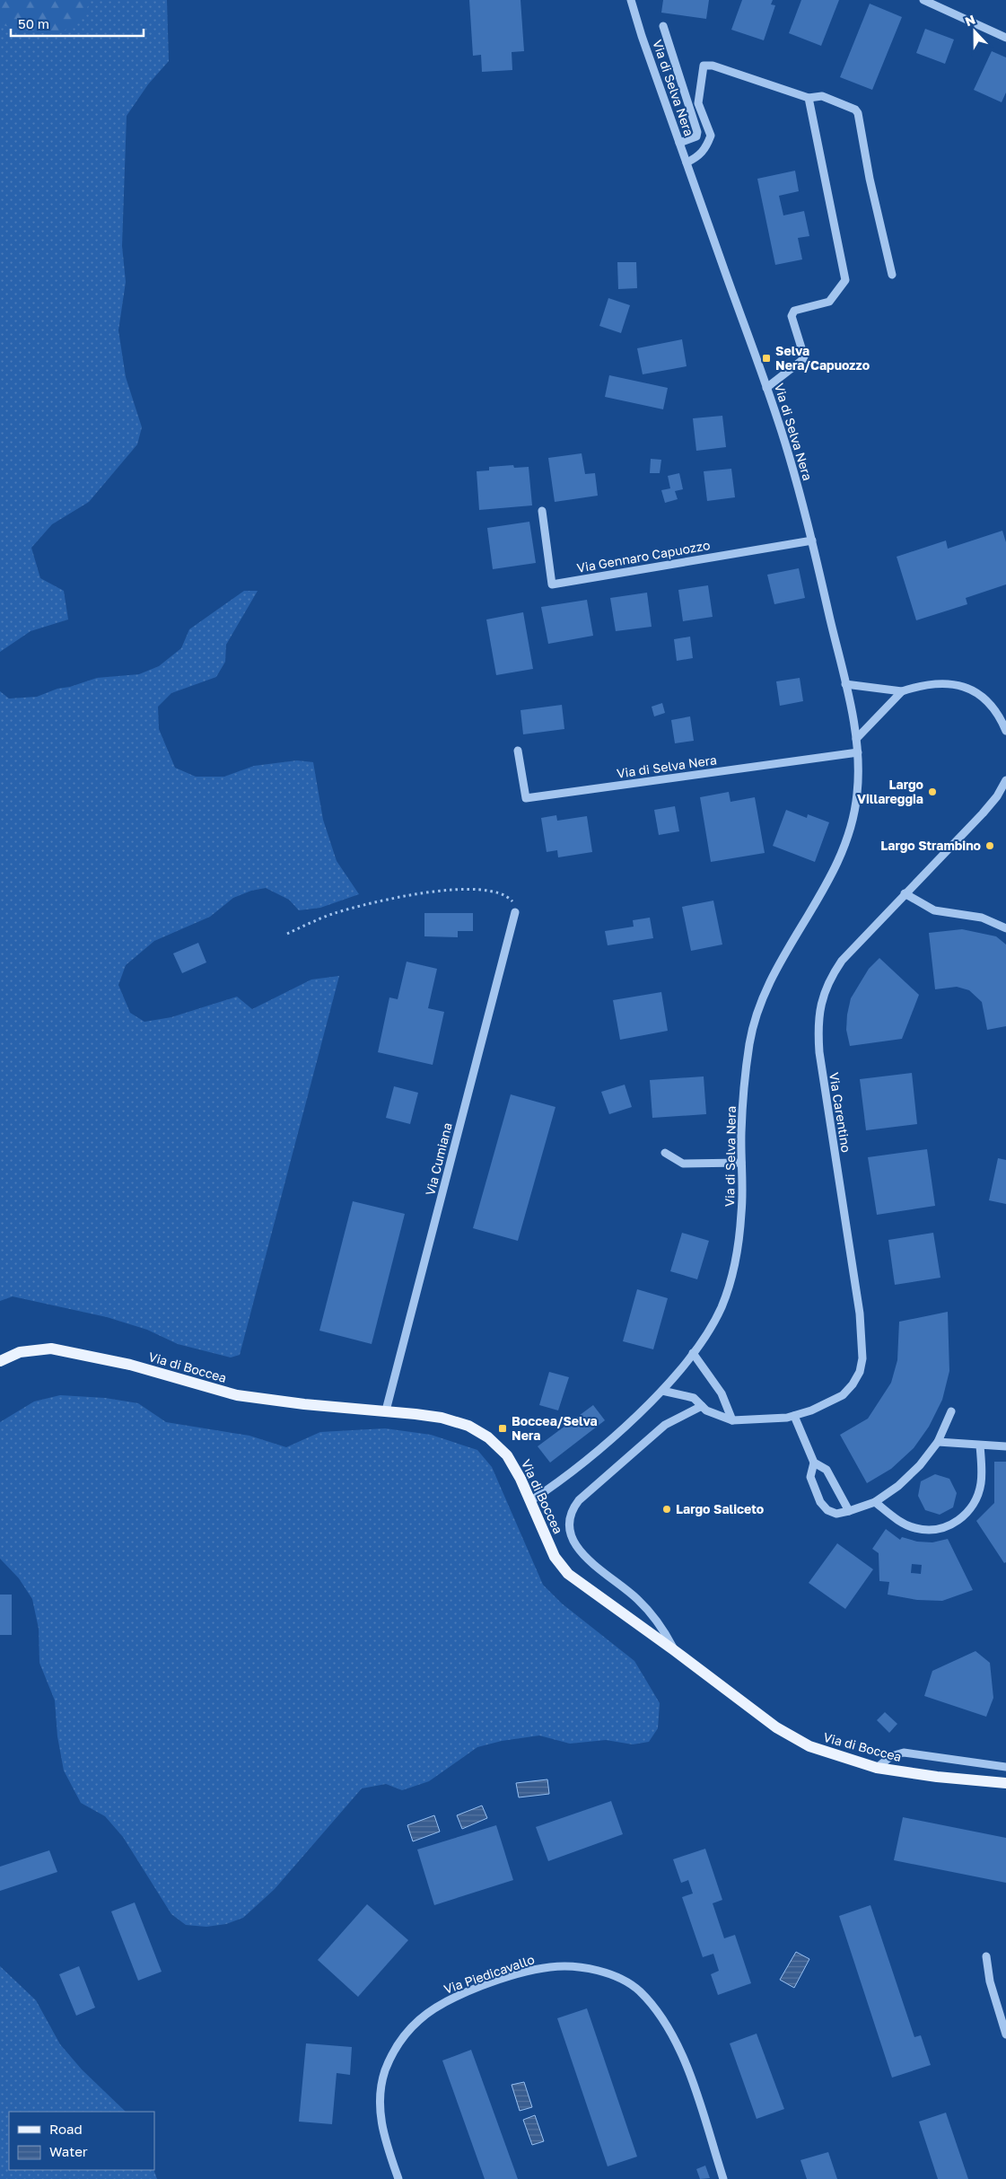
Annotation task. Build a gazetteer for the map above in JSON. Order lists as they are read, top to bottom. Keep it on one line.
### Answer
{"streets":{"main road":["Via di Boccea"],"street":["Via di Selva Nera","Via Gennaro Capuozzo","Via Carentino","Via Cumiana","Via Piedicavallo"]},"crossings":[["Via di Selva Nera","Via Gennaro Capuozzo"],["Via di Selva Nera","Via Carentino"],["Via di Selva Nera","Via di Boccea"],["Via Cumiana","Via di Boccea"]],"places":{"transit":["Selva Nera/Capuozzo","Boccea/Selva Nera"],"other":["Largo Villareggia","Largo Strambino","Largo Saliceto"]},"legend":["Road","Water"],"scale_bar":"50 m","north":"top"}
